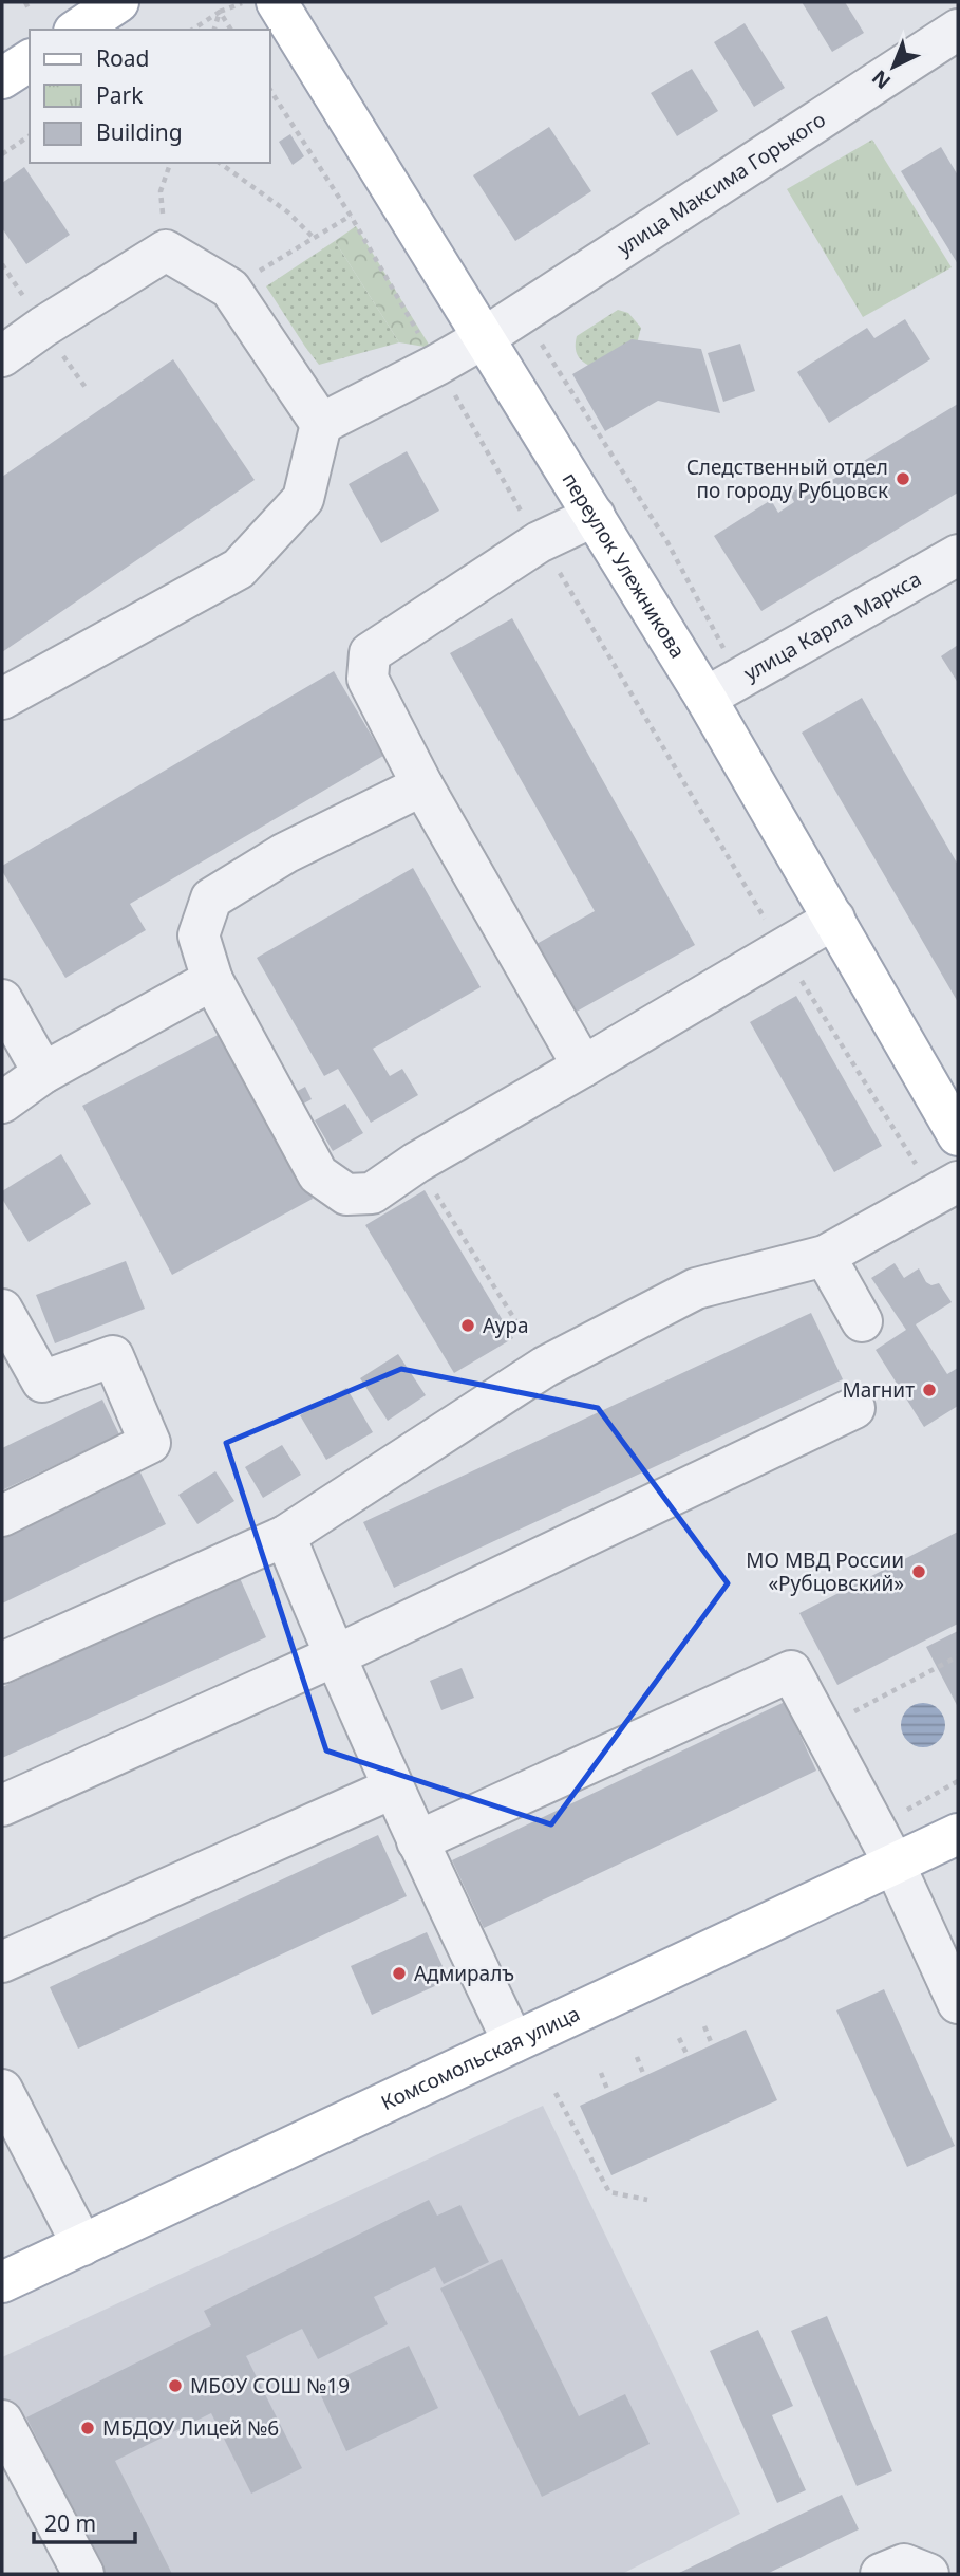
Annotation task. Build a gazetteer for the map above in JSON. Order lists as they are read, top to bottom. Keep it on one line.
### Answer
{"streets":{"main road":["переулок Улежникова","Комсомольская улица"],"street":["улица Максима Горького","улица Карла Маркса"]},"crossings":[["улица Максима Горького","переулок Улежникова"],["переулок Улежникова","улица Карла Маркса"]],"places":["Следственный отдел по городу Рубцовск","Аура","Магнит","МО МВД России «Рубцовский»","Адмиралъ","МБОУ СОШ №19","МБДОУ Лицей №6"],"legend":["Road","Park","Building"],"scale_bar":"20 m","north":"bottom left"}
